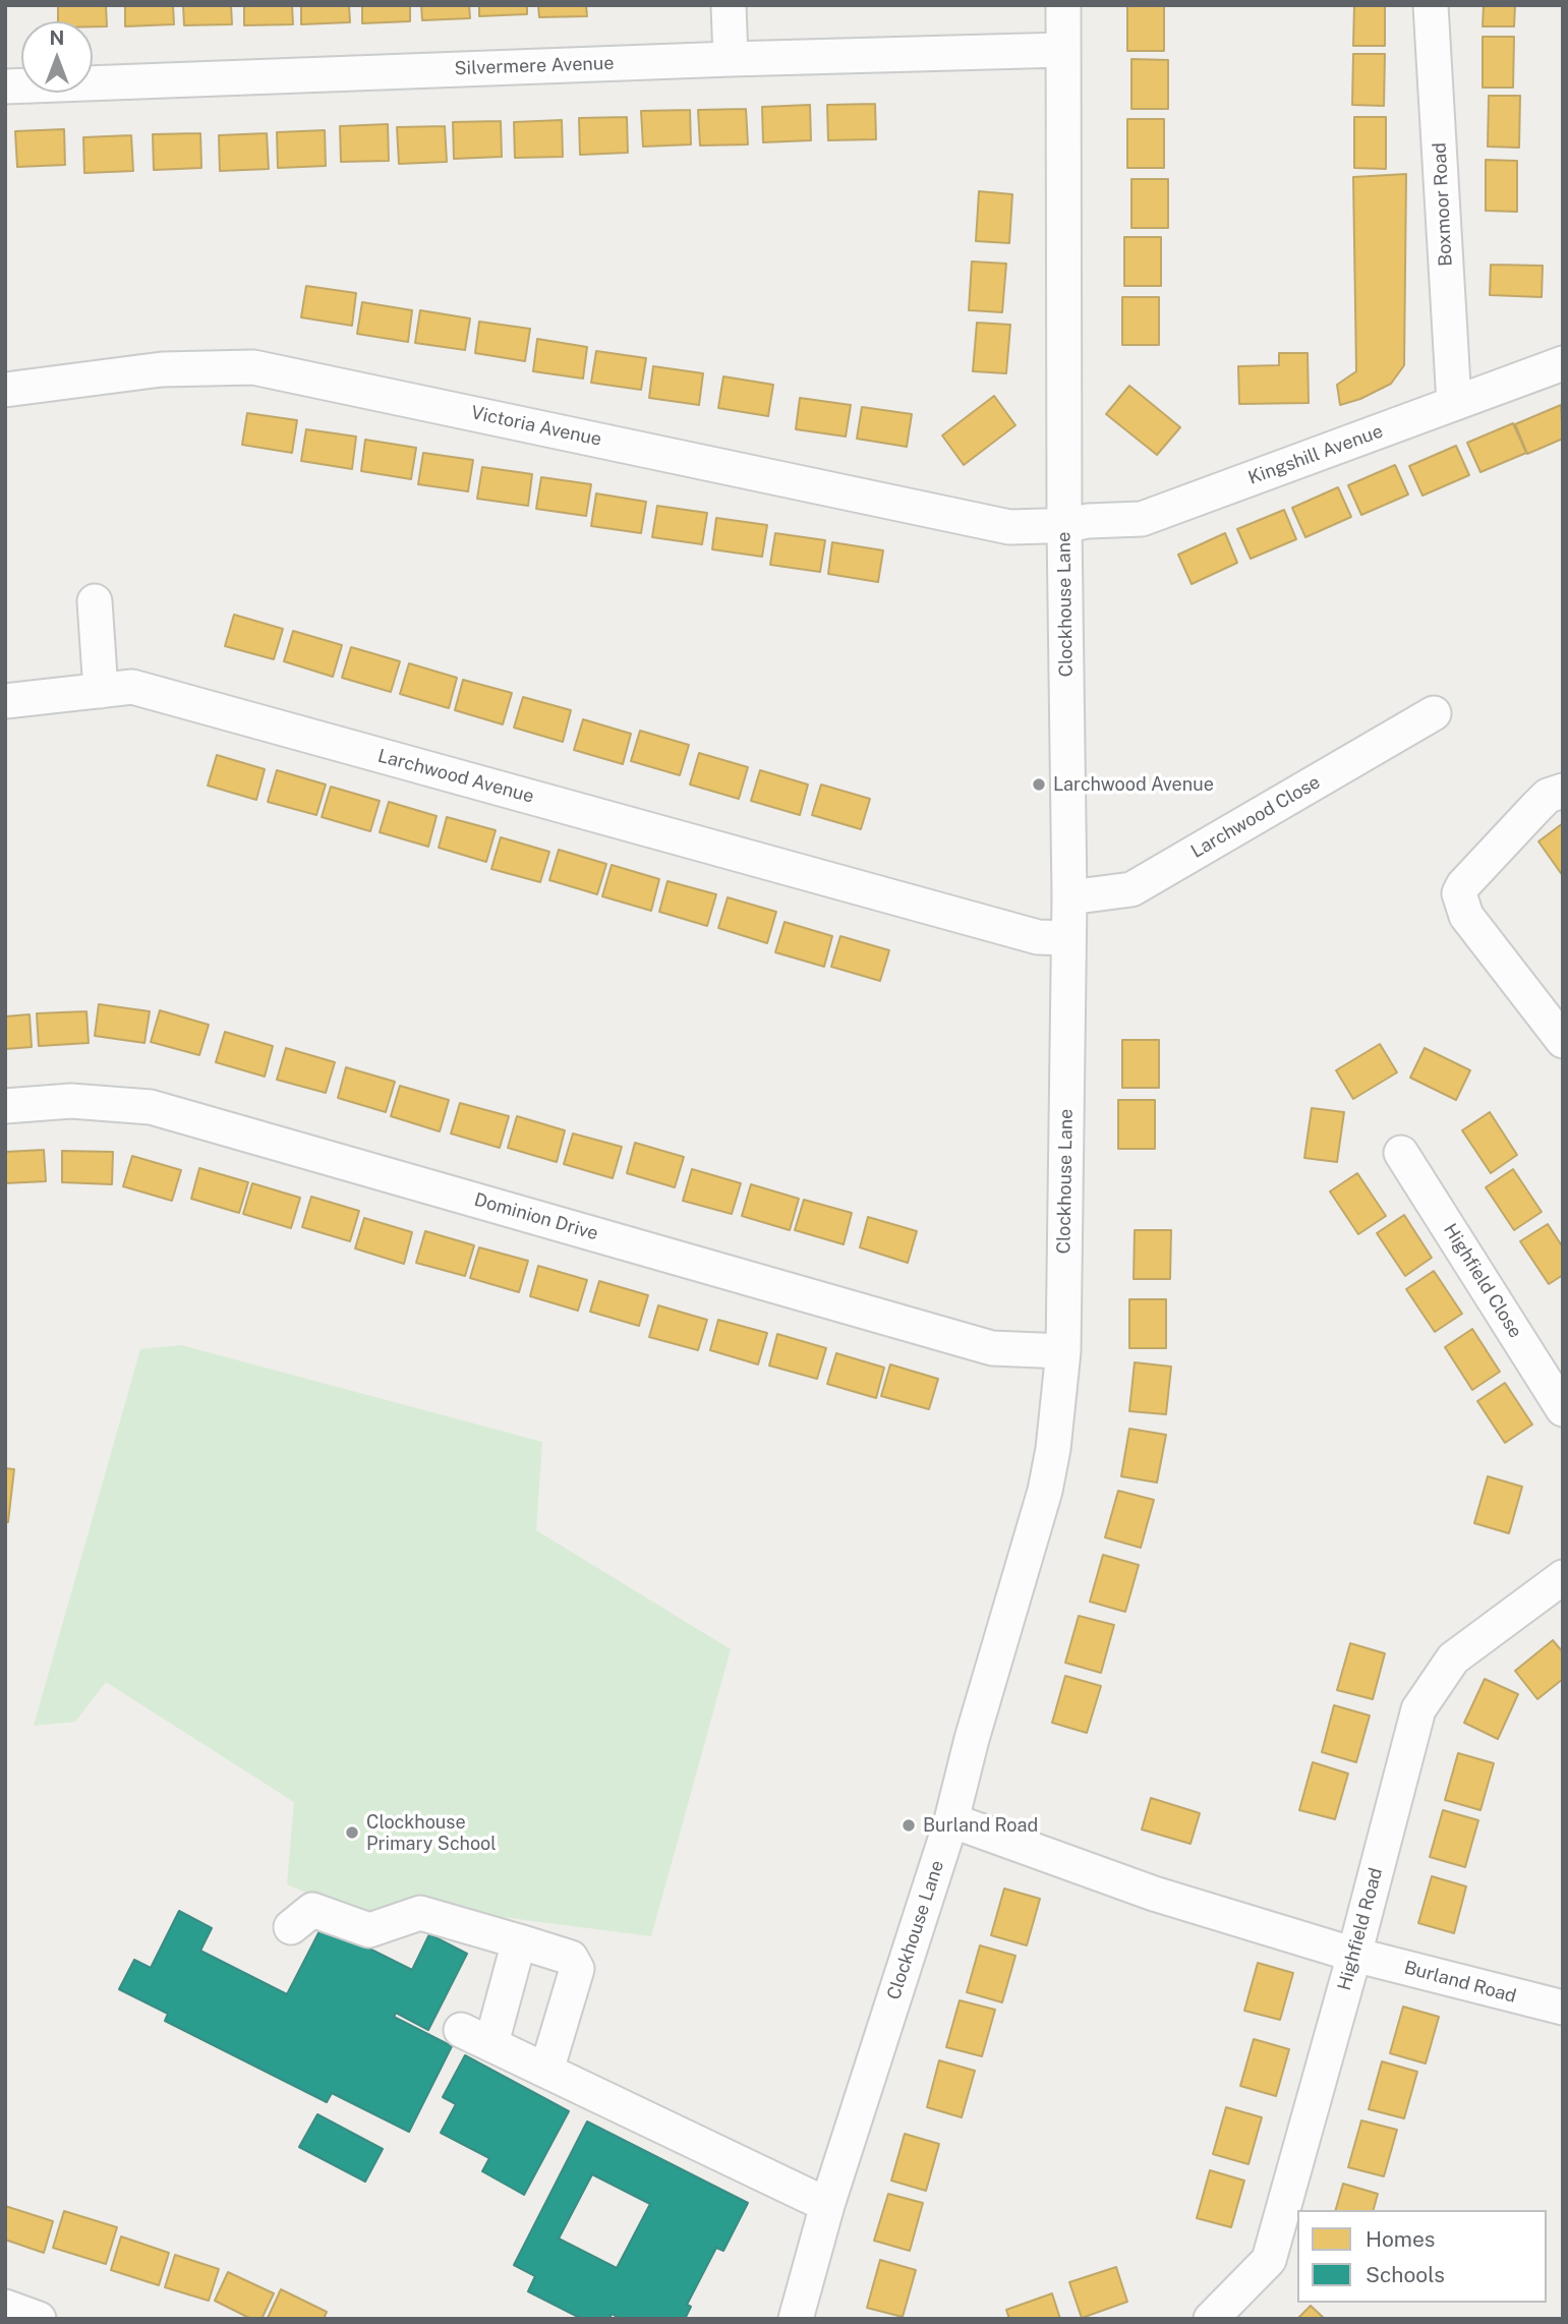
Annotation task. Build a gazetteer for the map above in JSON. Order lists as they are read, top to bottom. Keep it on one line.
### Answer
{"streets":{"street":["Silvermere Avenue","Boxmoor Road","Victoria Avenue","Kingshill Avenue","Clockhouse Lane","Larchwood Avenue","Larchwood Close","Dominion Drive","Highfield Close","Highfield Road","Burland Road"]},"crossings":[["Silvermere Avenue","Clockhouse Lane"],["Boxmoor Road","Kingshill Avenue"],["Victoria Avenue","Kingshill Avenue"],["Victoria Avenue","Clockhouse Lane"],["Kingshill Avenue","Clockhouse Lane"],["Clockhouse Lane","Larchwood Avenue"],["Clockhouse Lane","Larchwood Close"],["Clockhouse Lane","Dominion Drive"],["Clockhouse Lane","Burland Road"],["Highfield Road","Burland Road"]],"places":["Larchwood Avenue","Burland Road","Clockhouse Primary School"],"legend":["Homes","Schools"],"north":"top"}
